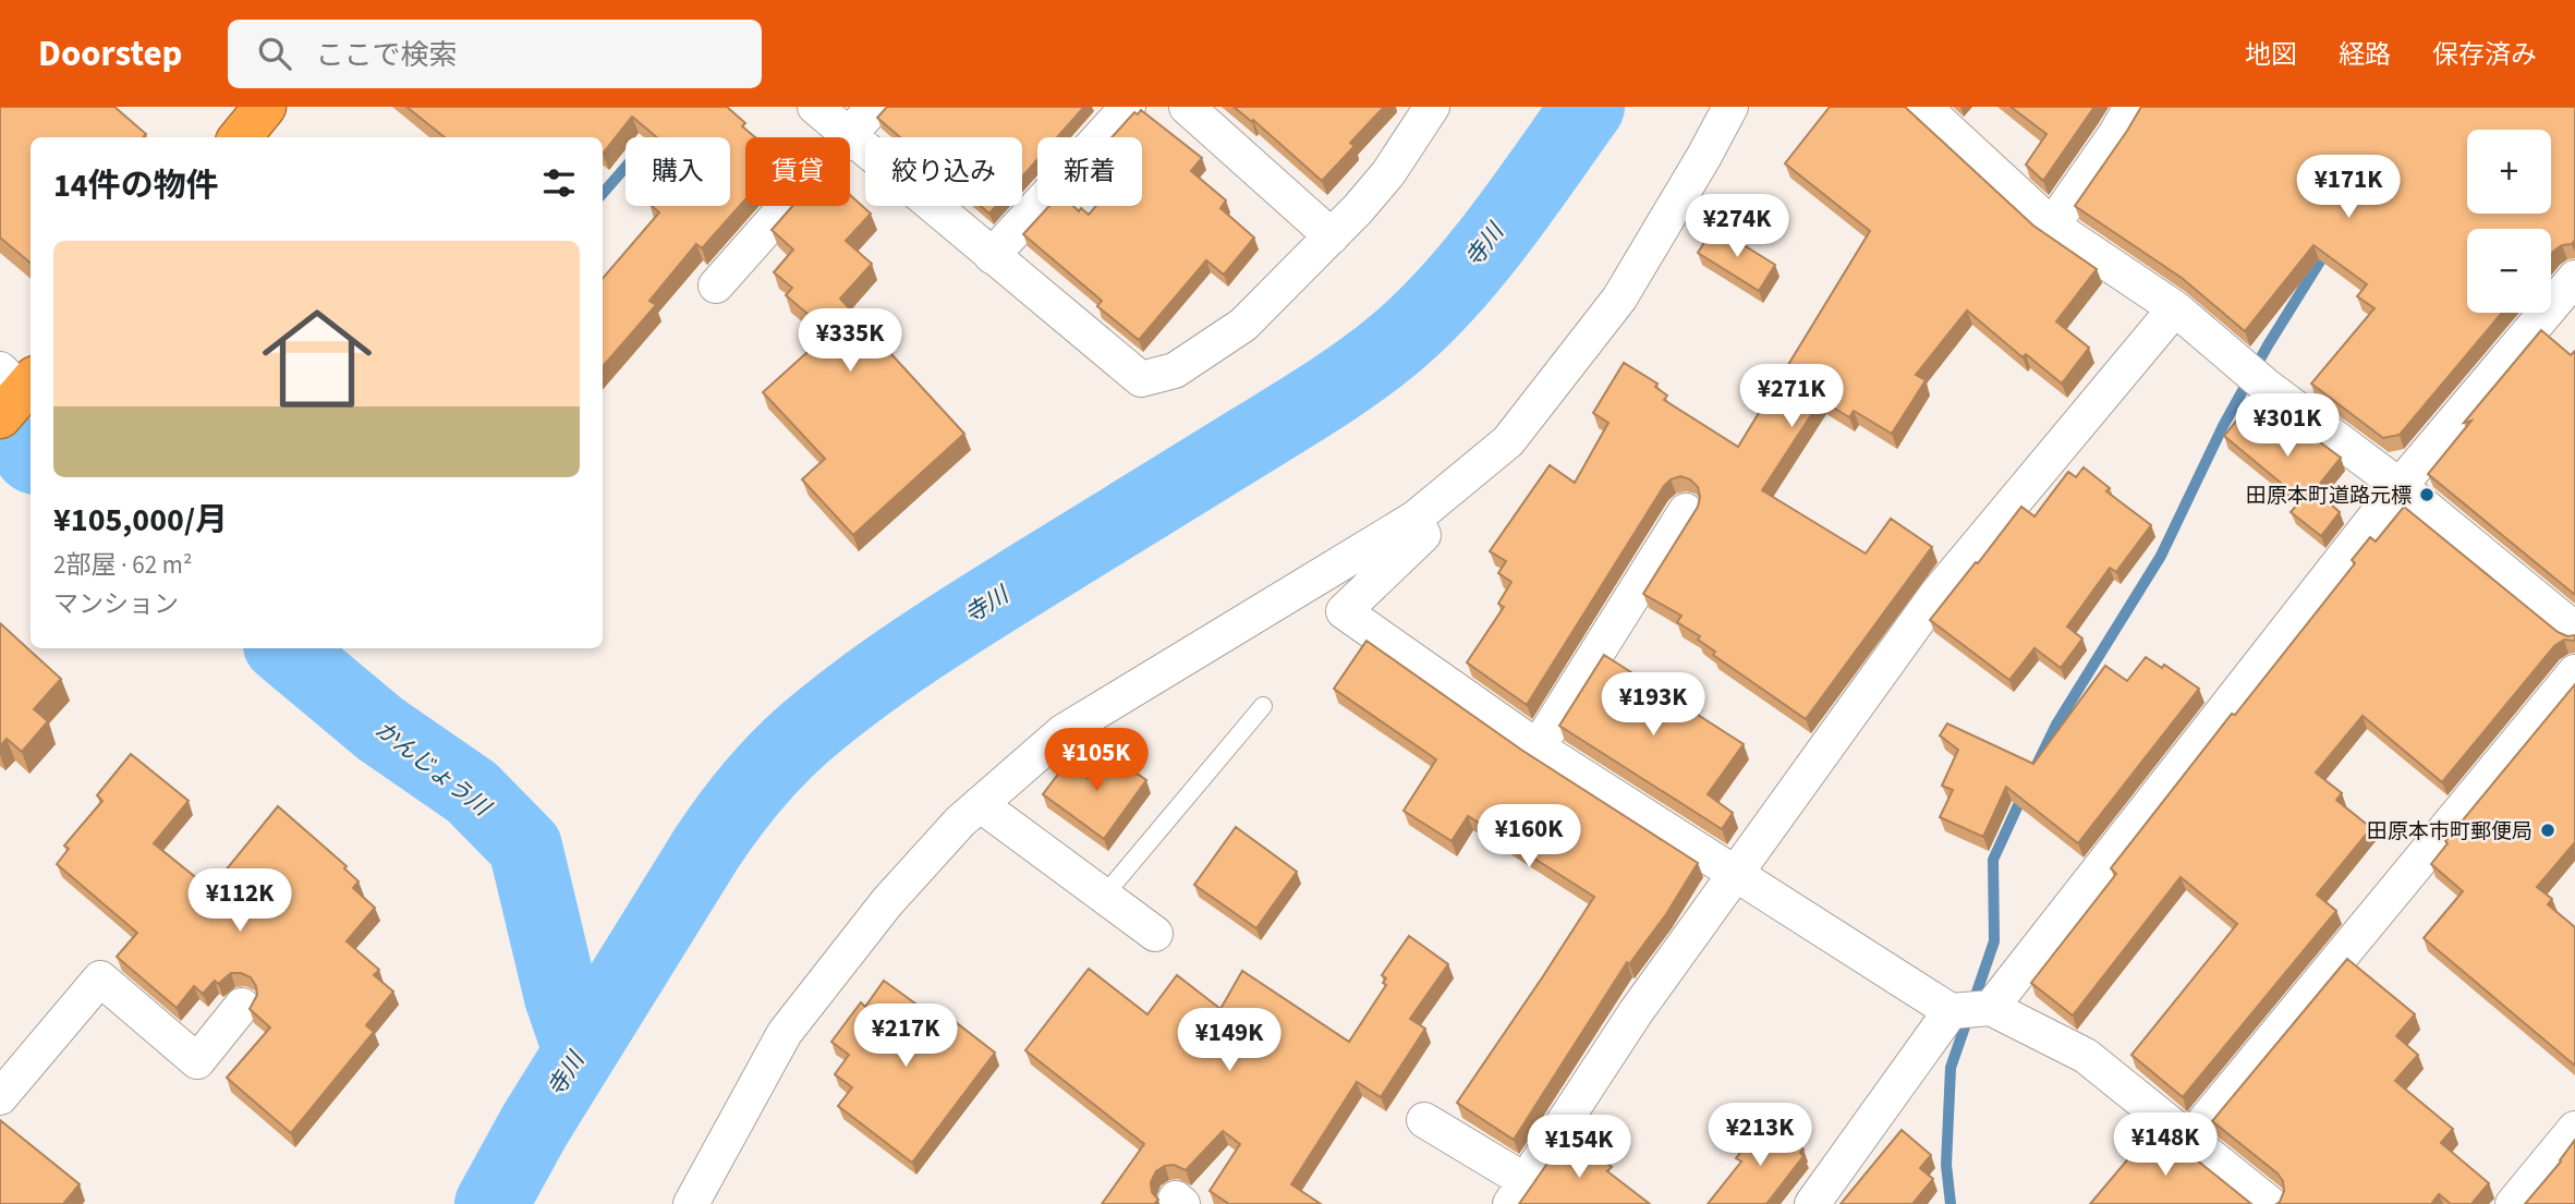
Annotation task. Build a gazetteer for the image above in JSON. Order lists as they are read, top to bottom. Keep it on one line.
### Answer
{"water":["寺川","かんじょう川"],"places":["田原本町道路元標","田原本市町郵便局"],"page":{"header":"Doorstep","search":"ここで検索","nav":["地図","経路","保存済み"],"map_buttons":["+","−"],"chip":["購入","賃貸","絞り込み","新着"],"heading":"14件の物件","price":["¥171K","¥274K","¥335K","¥271K","¥301K","¥193K","¥105K","¥160K","¥112K","¥217K","¥149K","¥213K","¥148K","¥154K"],"list":[{"name":"¥105,000/月","note":"2部屋 · 62 m² · マンション"}]}}
